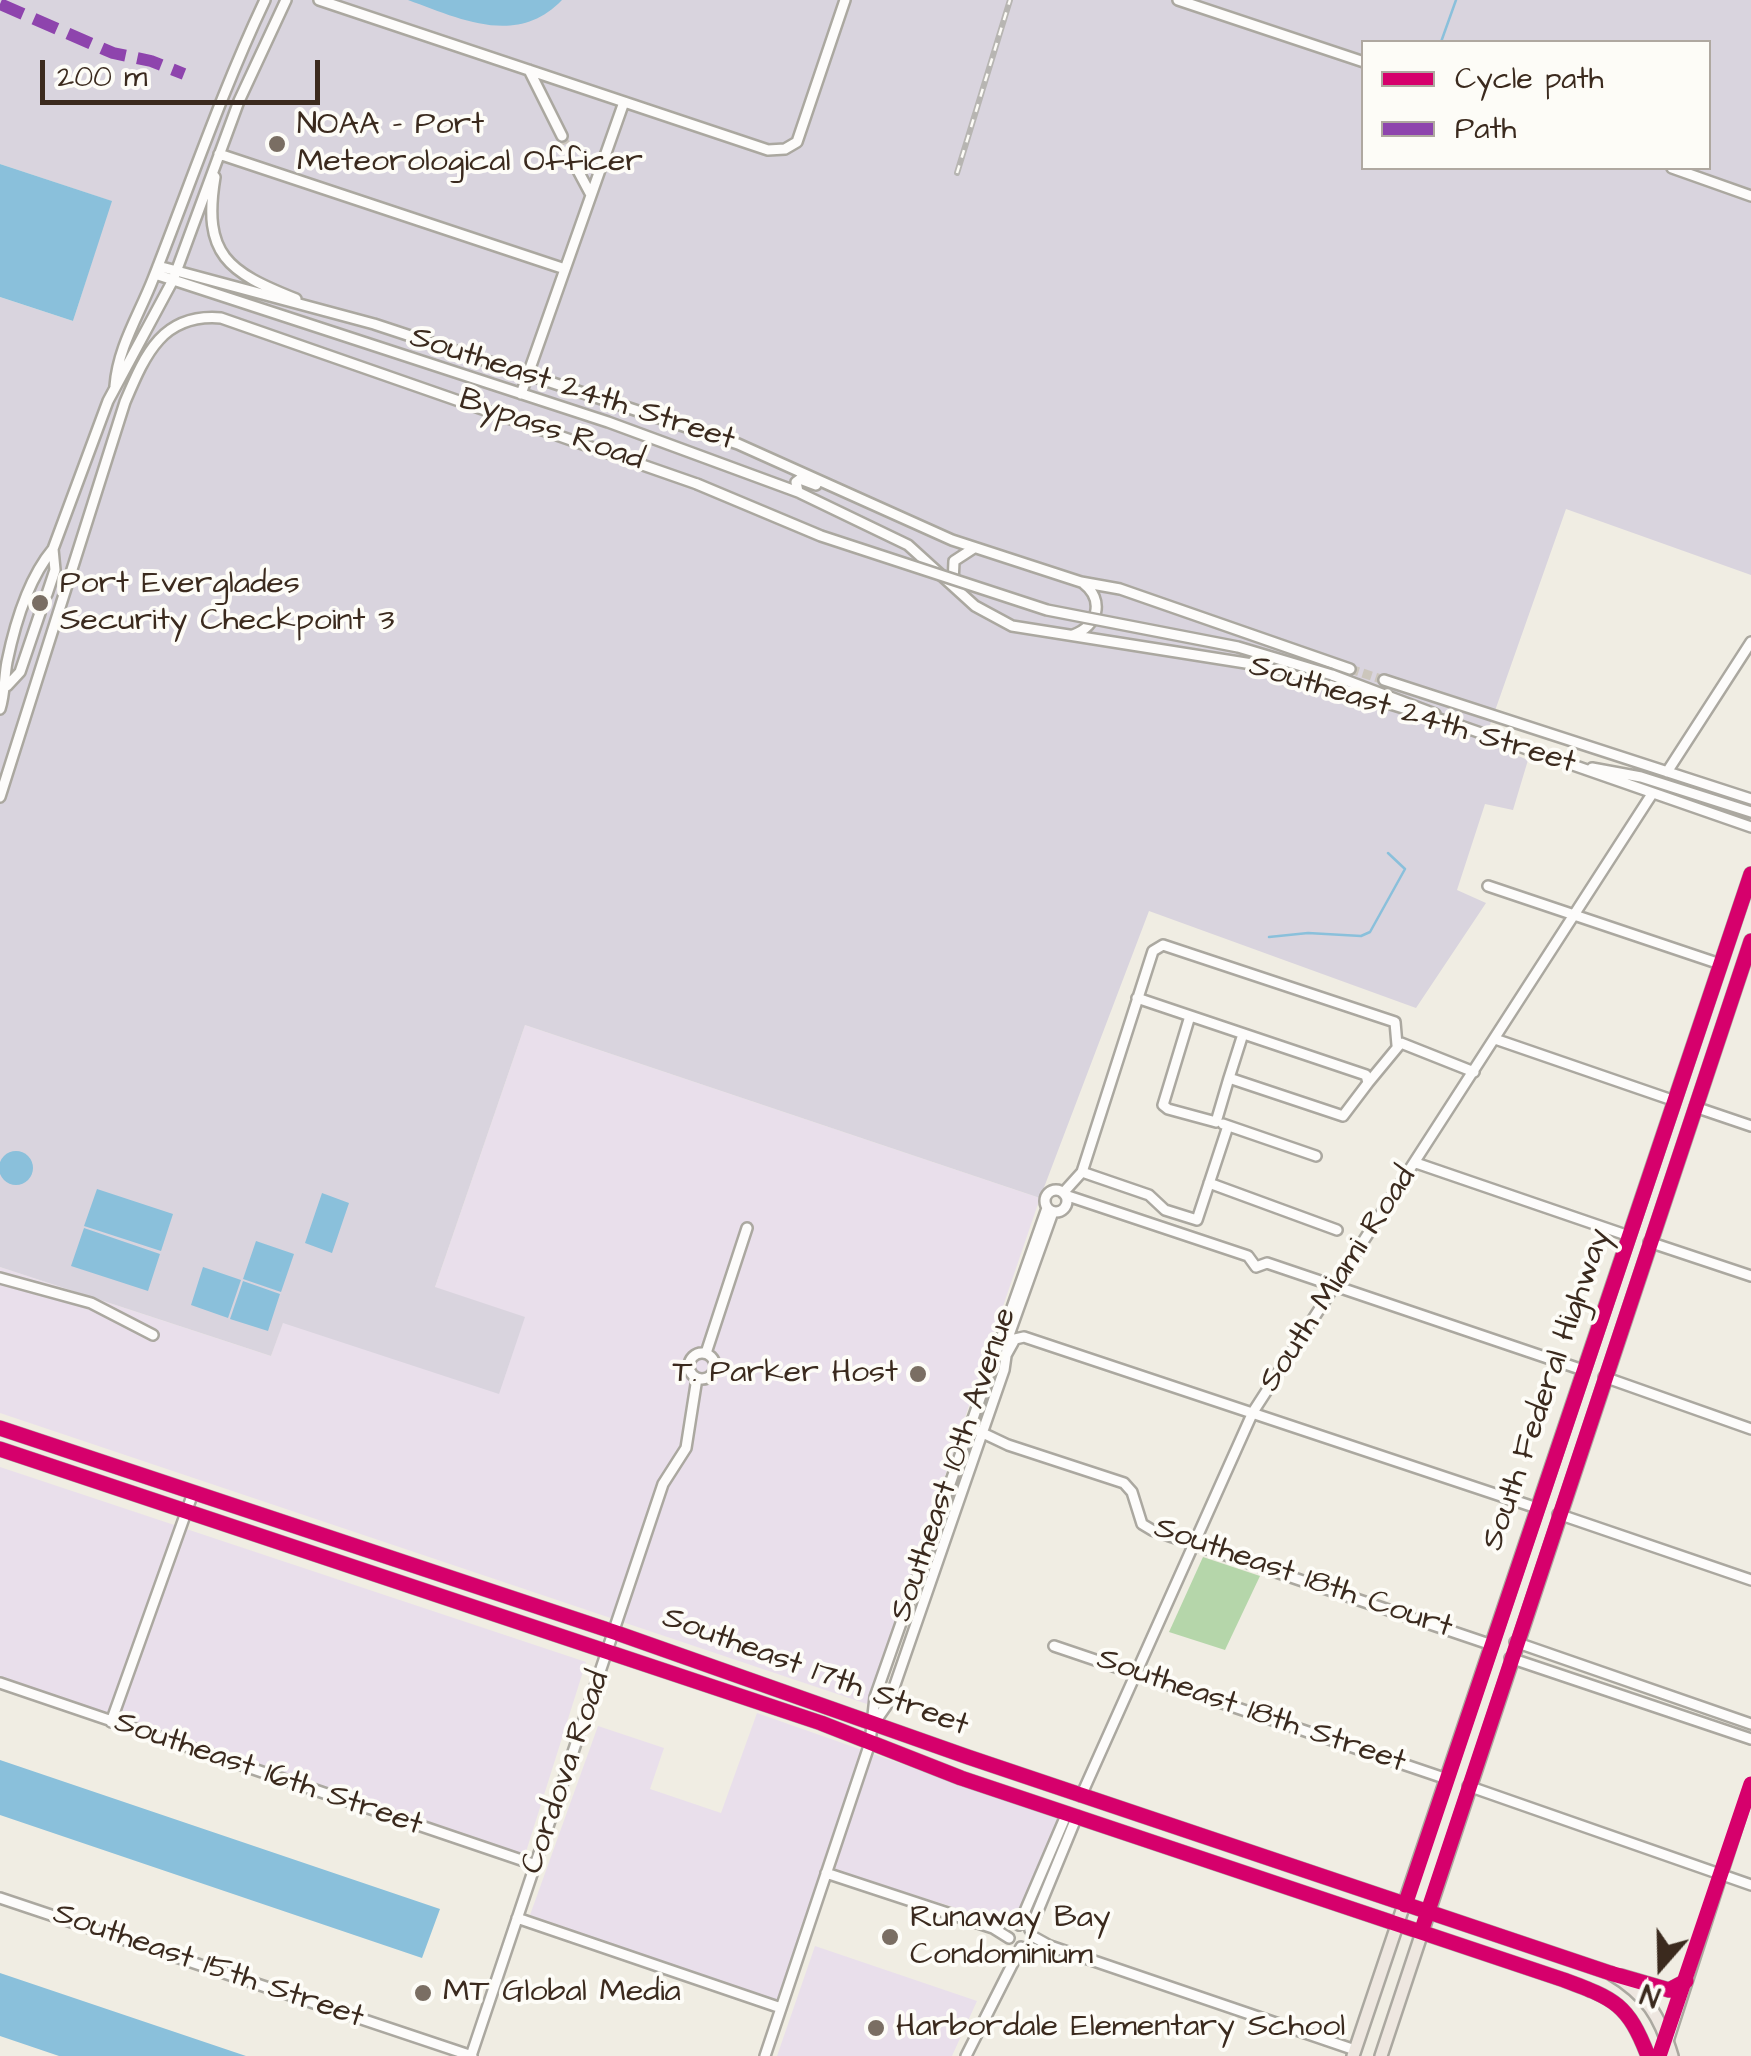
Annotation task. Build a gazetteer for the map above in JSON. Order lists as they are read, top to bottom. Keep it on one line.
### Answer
{"streets":{"main road":["South Federal Highway","Southeast 17th Street"],"street":["Southeast 24th Street","Bypass Road","South Miami Road","Southeast 10th Avenue","Southeast 18th Court","Southeast 18th Street","Cordova Road","Southeast 16th Street","Southeast 15th Street"]},"crossings":[["Southeast 24th Street","Bypass Road"],["Southeast 24th Street","South Miami Road"],["South Miami Road","Southeast 18th Court"],["South Miami Road","Southeast 17th Street"],["South Miami Road","Southeast 18th Street"],["South Federal Highway","Southeast 18th Court"],["South Federal Highway","Southeast 17th Street"],["South Federal Highway","Southeast 18th Street"],["Southeast 10th Avenue","Southeast 18th Court"],["Southeast 10th Avenue","Southeast 17th Street"],["Southeast 17th Street","Cordova Road"],["Cordova Road","Southeast 16th Street"],["Cordova Road","Southeast 15th Street"]],"places":["NOAA - Port Meteorological Officer","Port Everglades Security Checkpoint 3","T. Parker Host","Runaway Bay Condominium","MT Global Media","Harbordale Elementary School"],"legend":["Cycle path","Path"],"scale_bar":"200 m","north":"bottom"}
